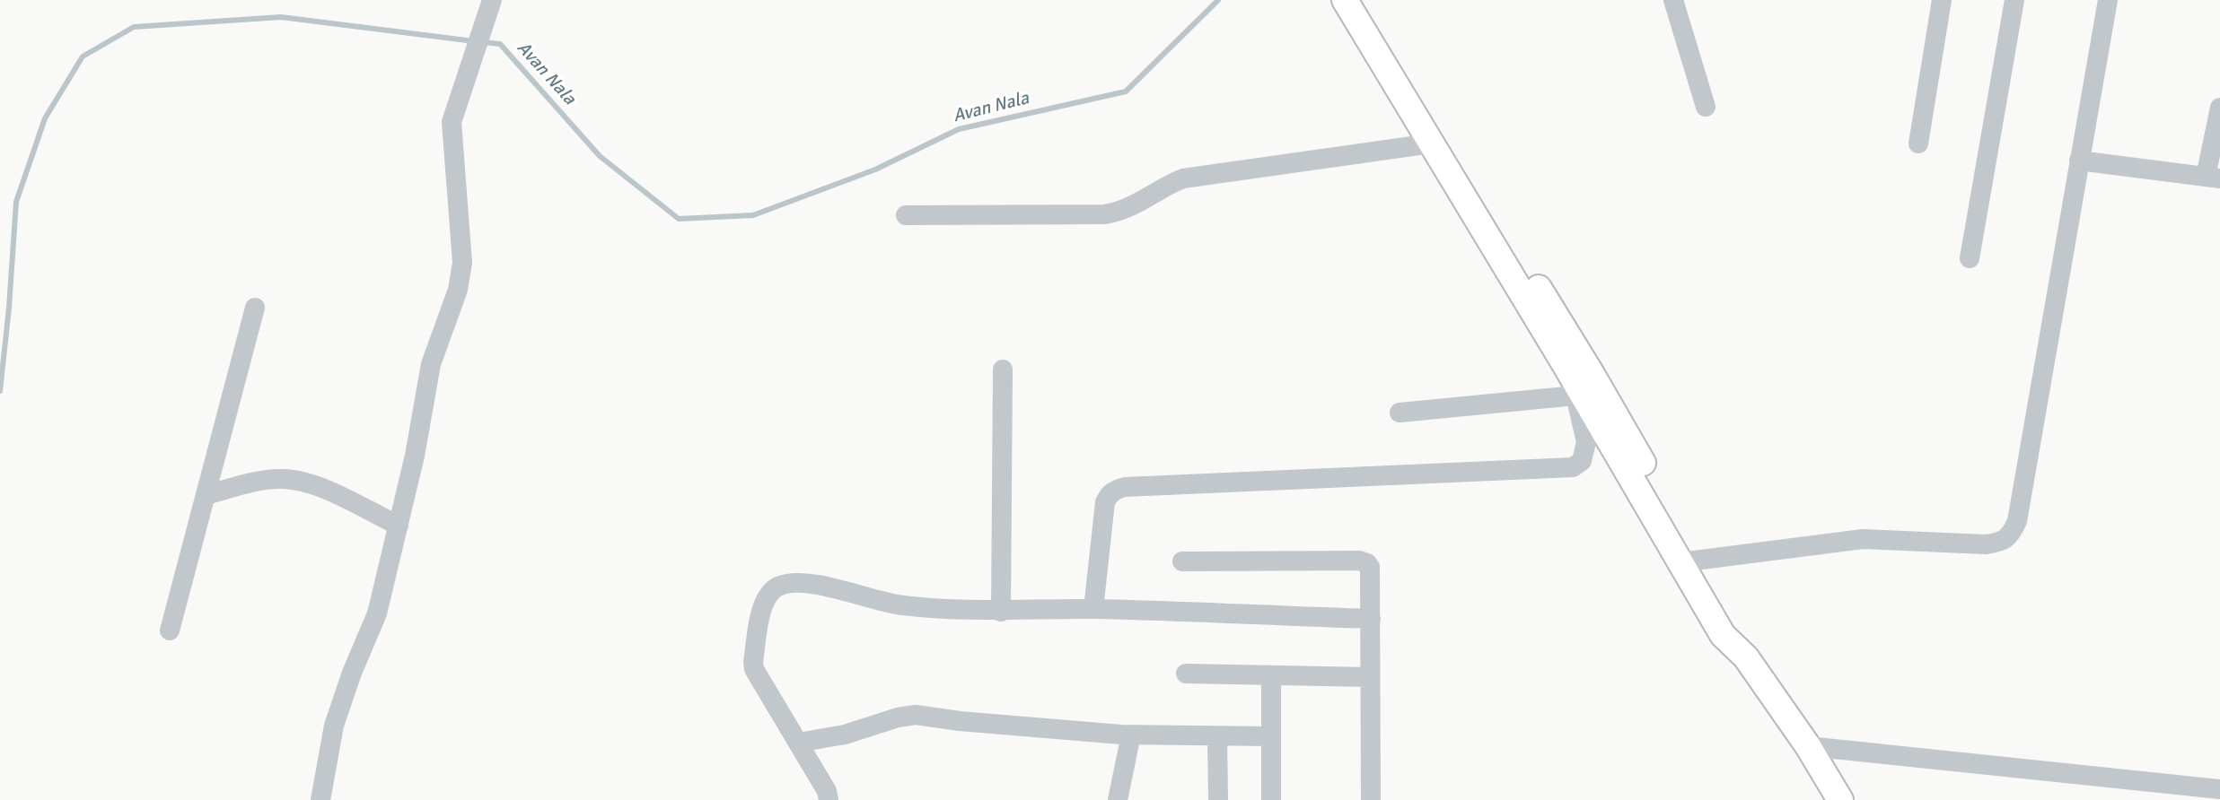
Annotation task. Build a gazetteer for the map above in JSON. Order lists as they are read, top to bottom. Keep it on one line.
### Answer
{"water":["Avan Nala"]}
